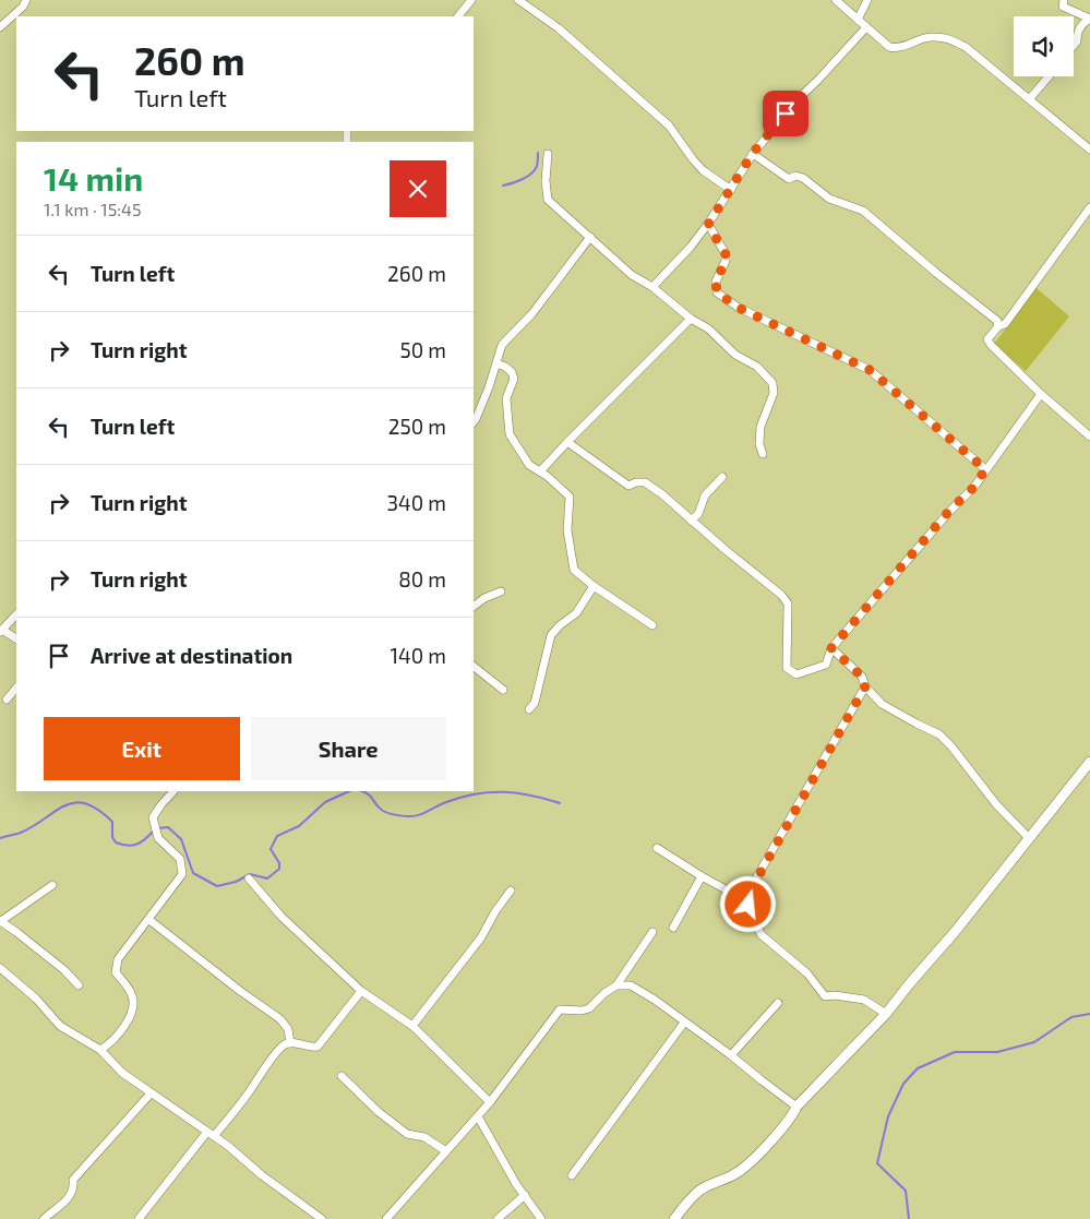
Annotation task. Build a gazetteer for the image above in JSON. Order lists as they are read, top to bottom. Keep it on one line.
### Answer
{"page":{"turn":["260 m","Turn left"],"heading":["14 min","1.1 km · 15:45"],"list":[{"name":"Turn left","value":"260 m"},{"name":"Turn right","value":"50 m"},{"name":"Turn left","value":"250 m"},{"name":"Turn right","value":"340 m"},{"name":"Turn right","value":"80 m"},{"name":"Arrive at destination","value":"140 m"}],"buttons":["Exit","Share"]}}
